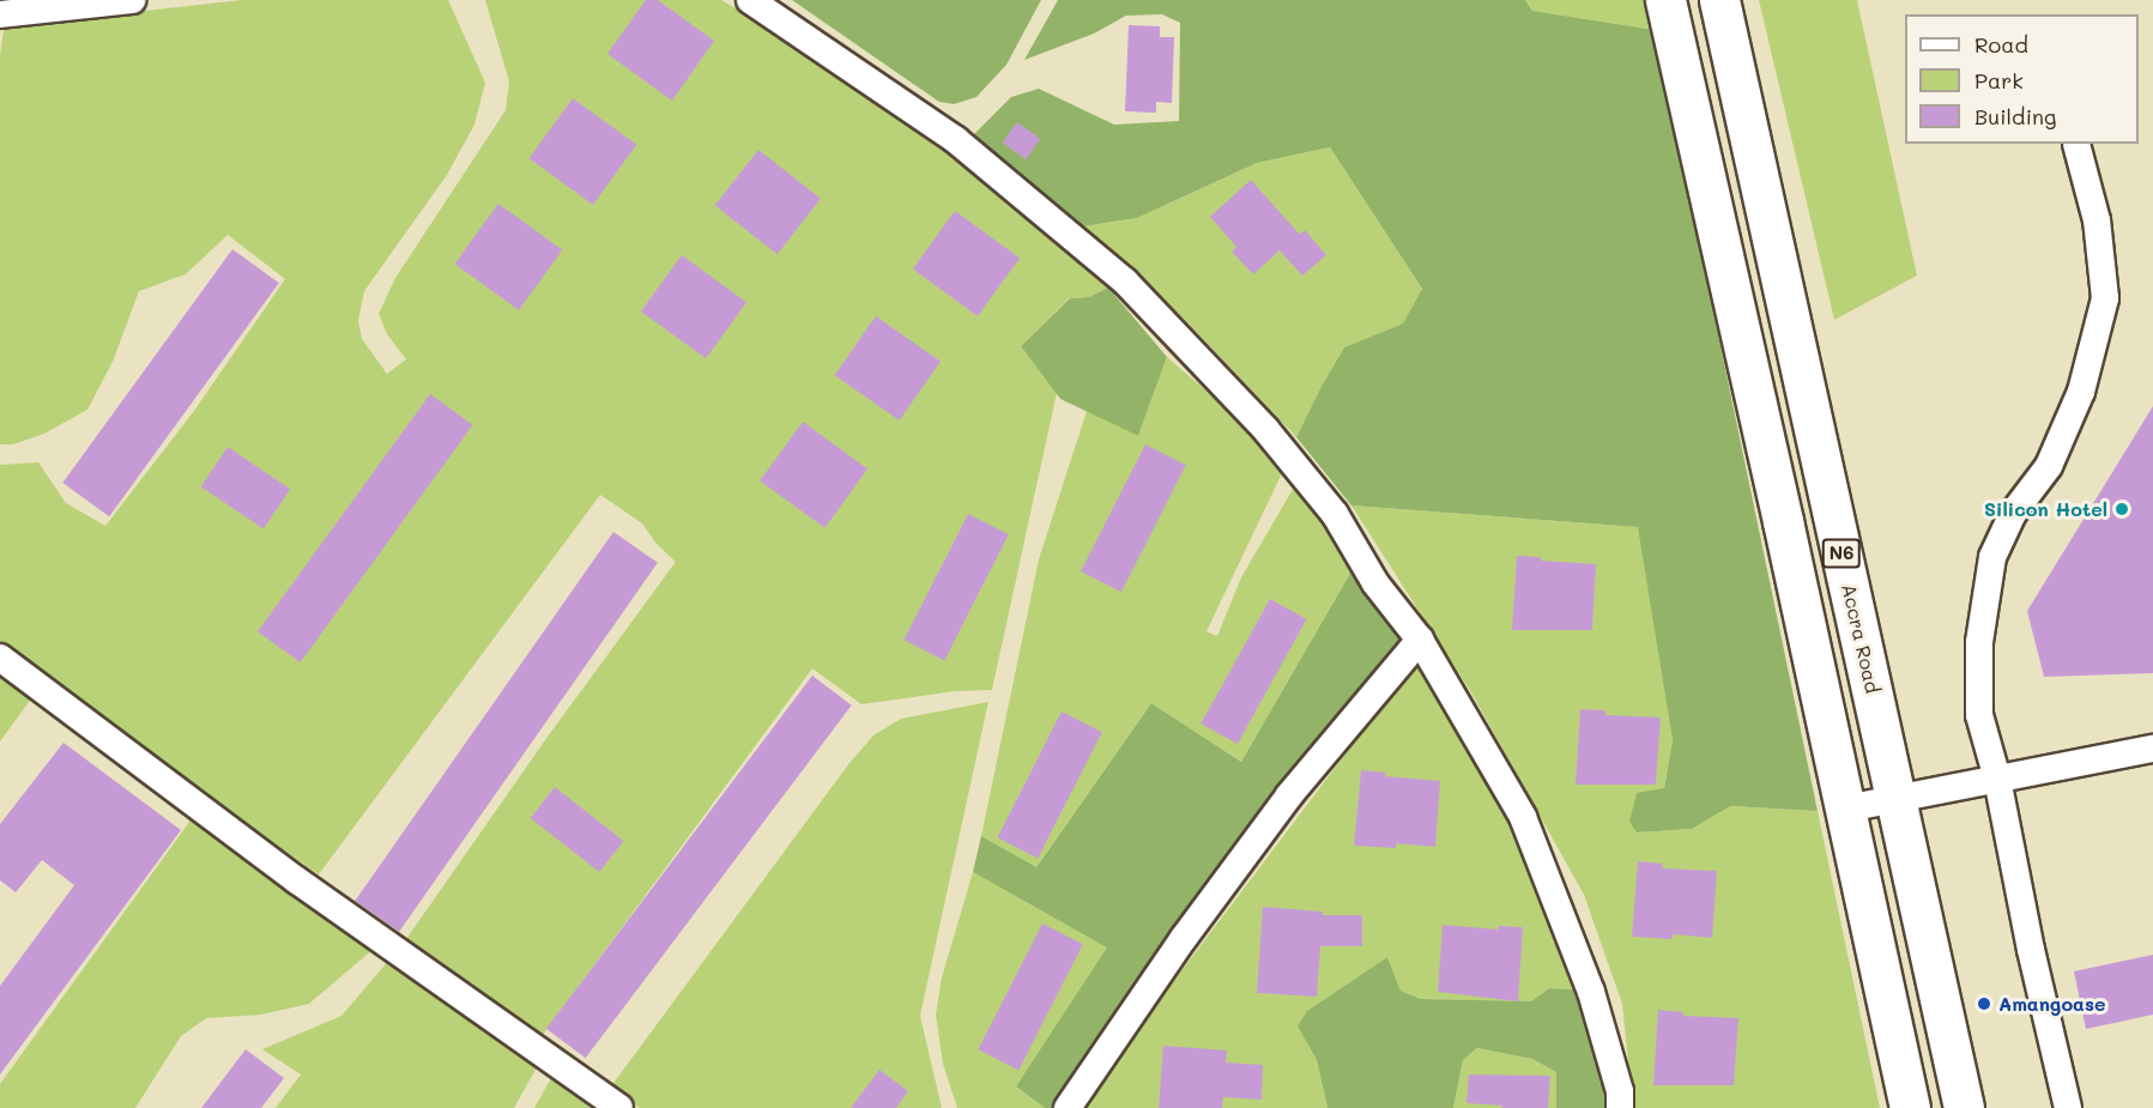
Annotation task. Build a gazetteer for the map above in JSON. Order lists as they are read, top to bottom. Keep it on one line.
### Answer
{"streets":{"highway":["N6","Accra Road"]},"places":["Silicon Hotel","Amangoase"],"legend":["Road","Park","Building"]}
